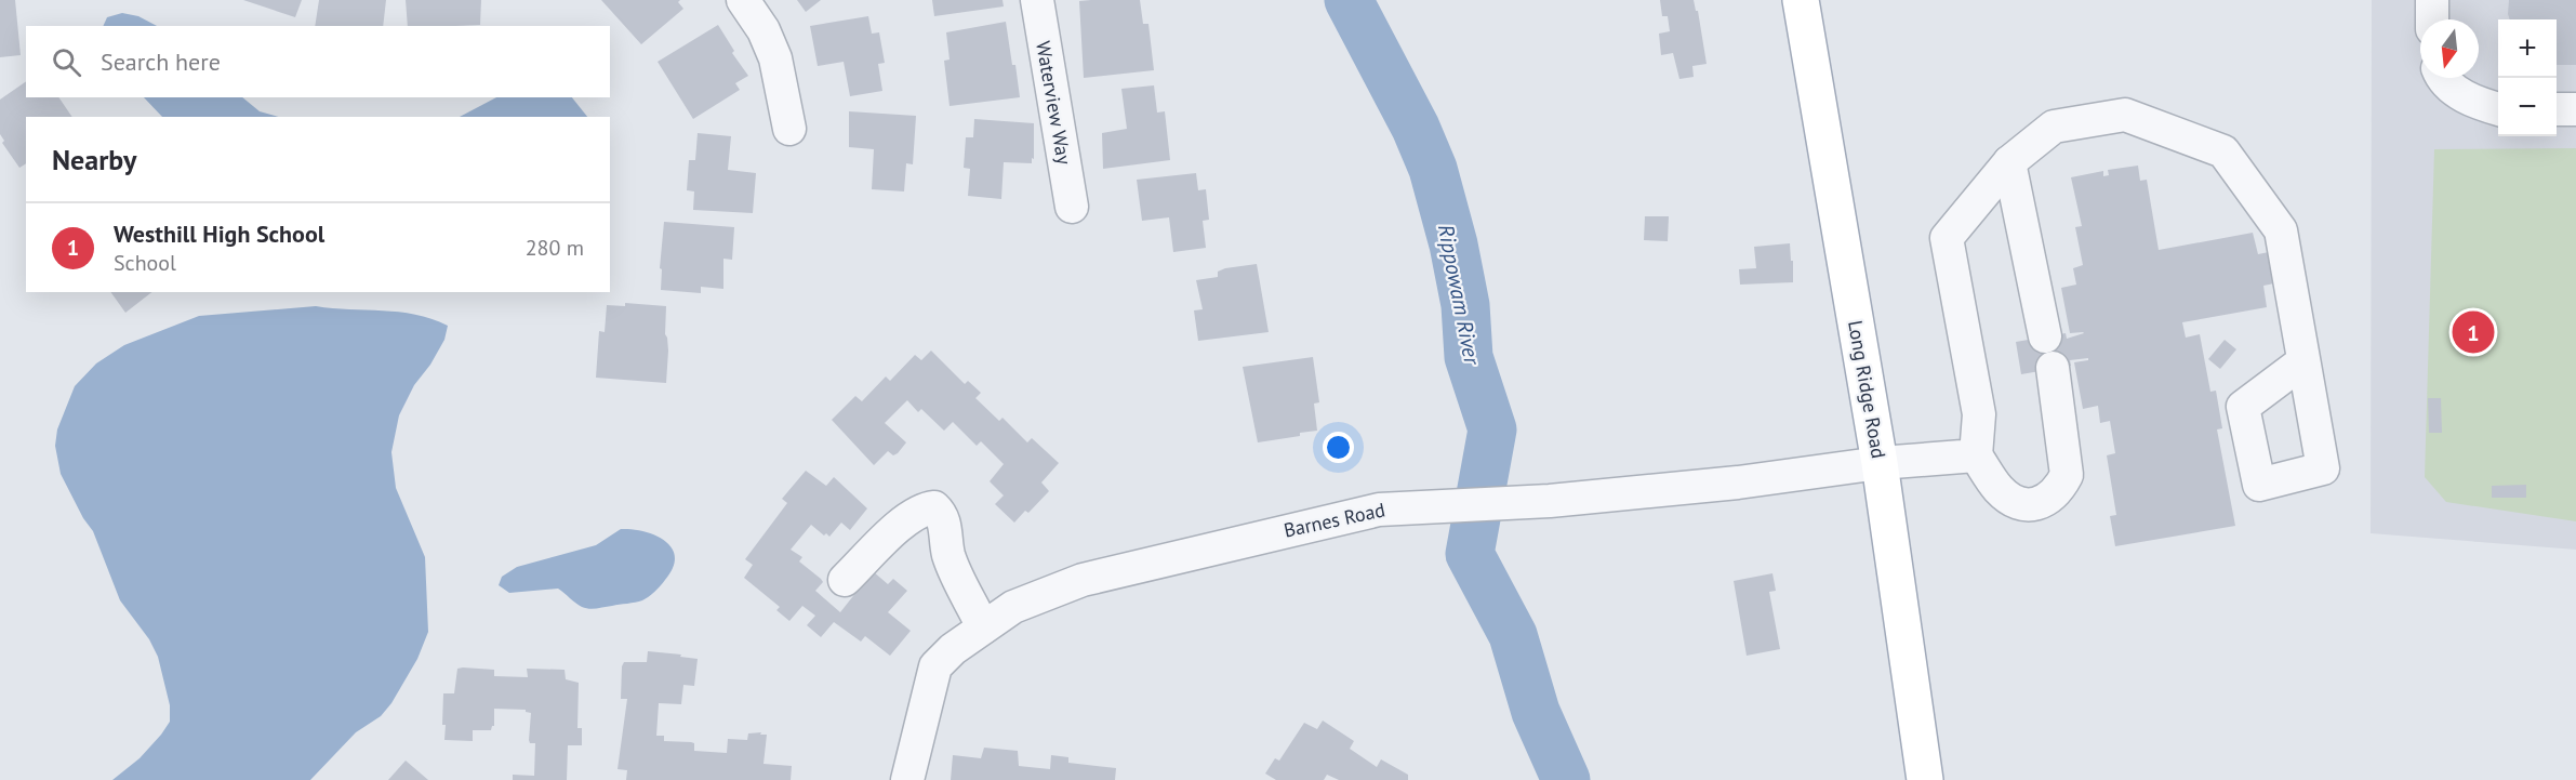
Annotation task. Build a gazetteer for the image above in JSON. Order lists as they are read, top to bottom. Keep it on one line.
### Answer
{"streets":{"main road":["Long Ridge Road"],"street":["Waterview Way","Barnes Road"]},"crossings":[["Long Ridge Road","Barnes Road"]],"water":["Rippowam River"],"north":"bottom","page":{"map_buttons":["+","−"],"search":"Search here","heading":"Nearby","list":[{"mark":"1","name":"Westhill High School","note":"School","value":"280 m"}],"pins":"1"}}
